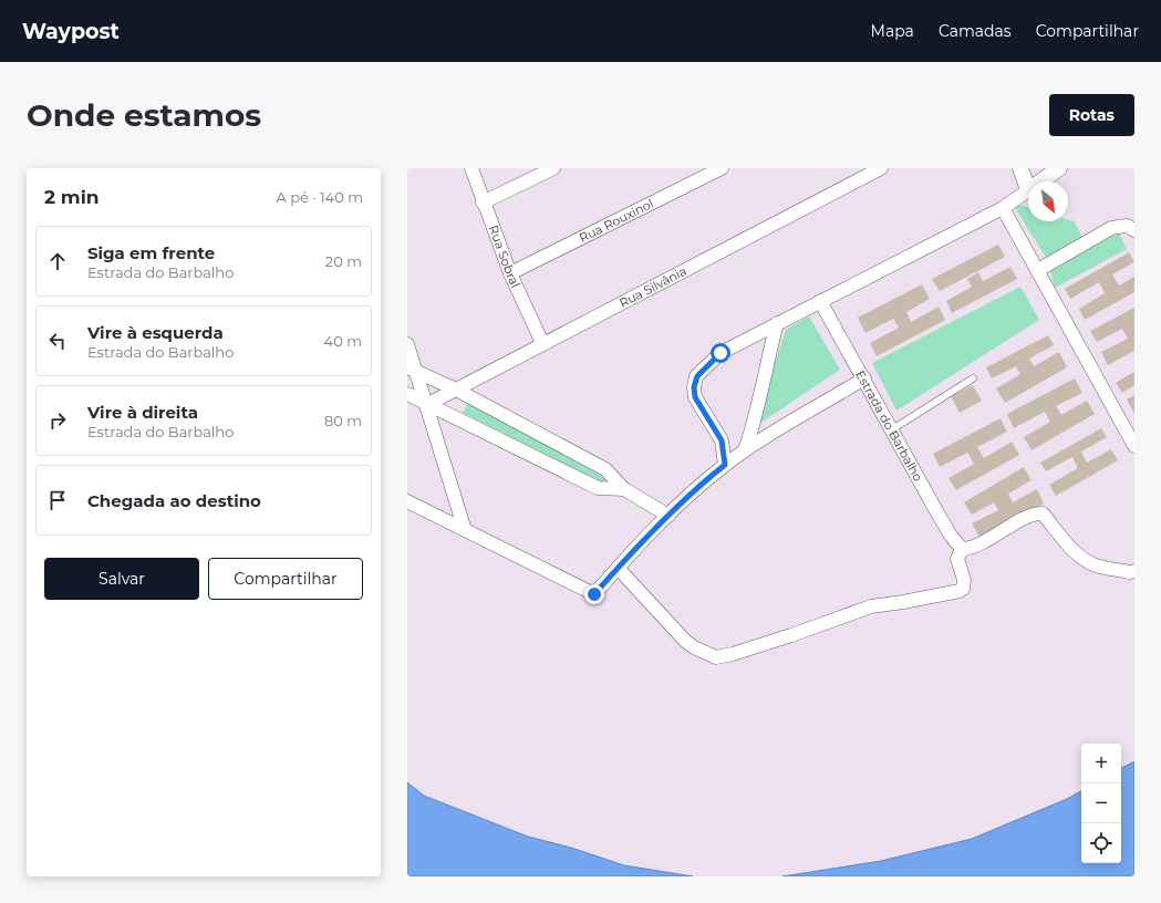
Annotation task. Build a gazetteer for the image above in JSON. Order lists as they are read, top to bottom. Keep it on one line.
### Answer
{"streets":{"street":["Rua Rouxinol","Rua Sobral","Rua Silvânia","Estrada do Barbalho"]},"crossings":[["Rua Rouxinol","Rua Sobral"],["Rua Sobral","Rua Silvânia"]],"north":"bottom right","page":{"header":"Waypost","nav":["Mapa","Camadas","Compartilhar"],"buttons":["Rotas",["Salvar","Compartilhar"]],"title":"Onde estamos","heading":["2 min","A pé · 140 m"],"list":[["Siga em frente","Estrada do Barbalho","20 m"],["Vire à esquerda","Estrada do Barbalho","40 m"],["Vire à direita","Estrada do Barbalho","80 m"],"Chegada ao destino"],"map_buttons":["+","−"]}}
